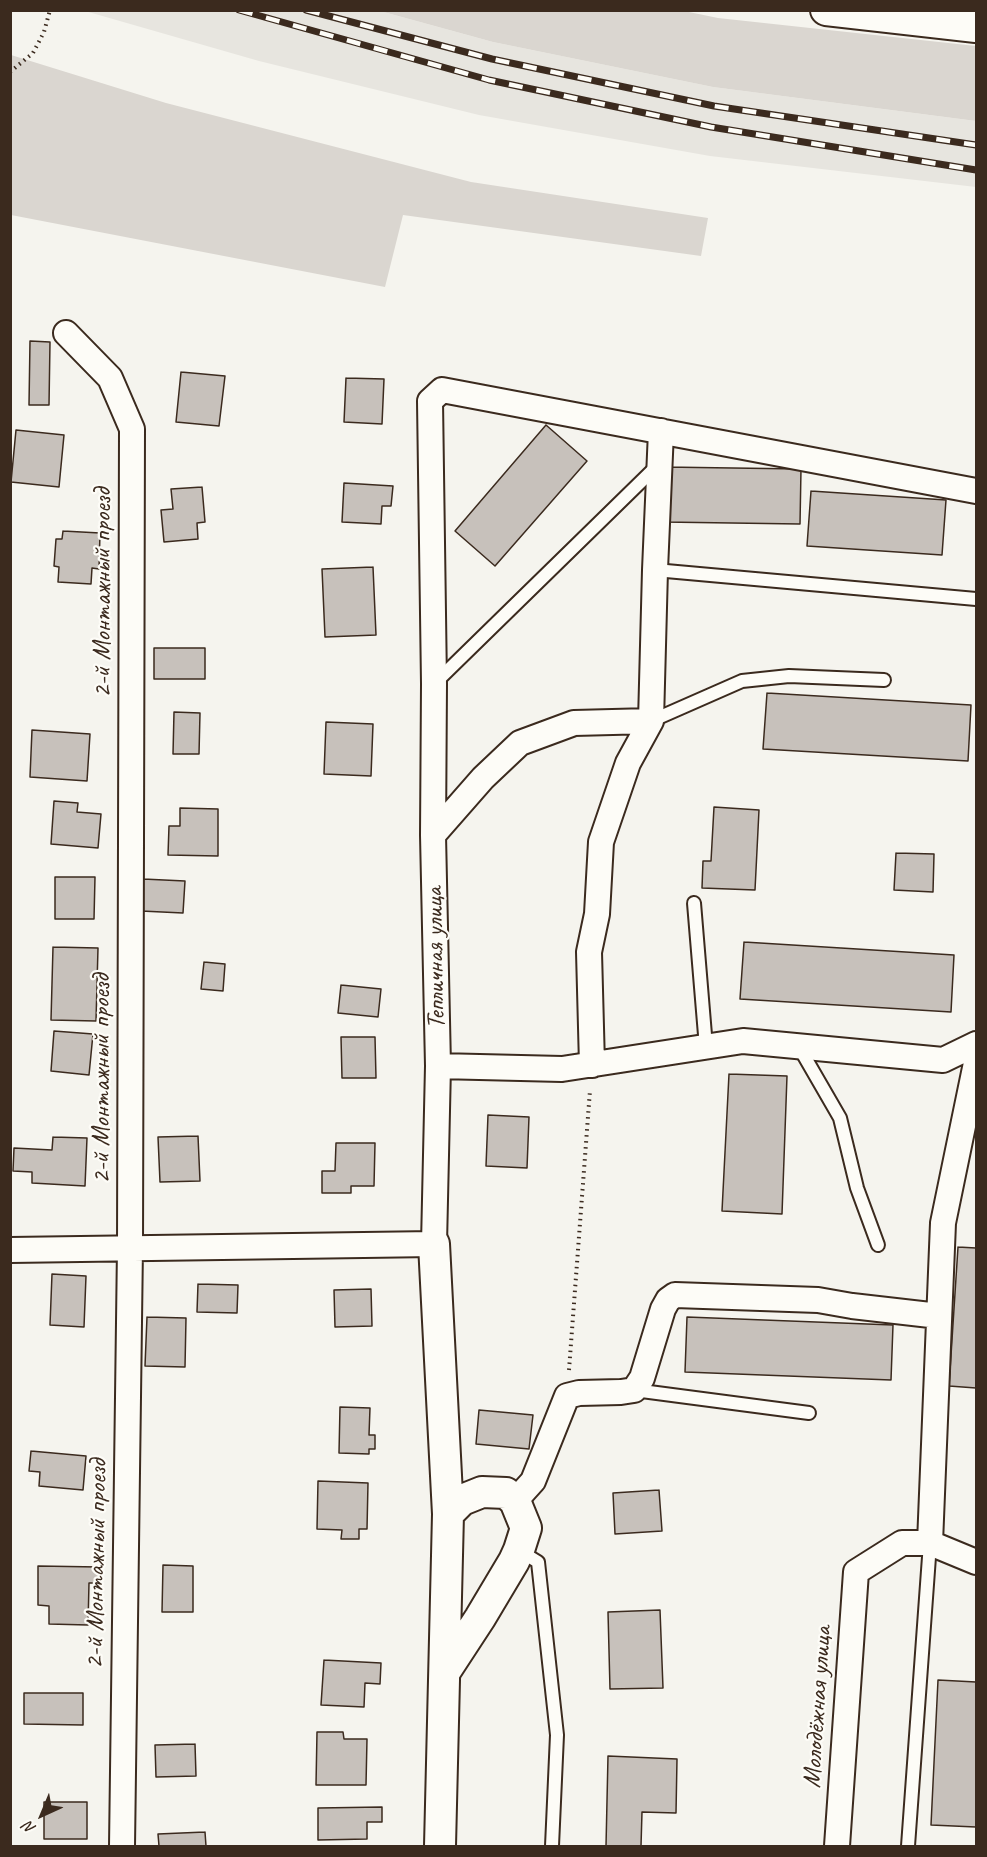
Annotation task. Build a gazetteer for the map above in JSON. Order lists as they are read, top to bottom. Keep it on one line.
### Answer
{"streets":{"street":["2-й Монтажный проезд","Тепличная улица","Молодёжная улица"]},"north":"bottom left"}
